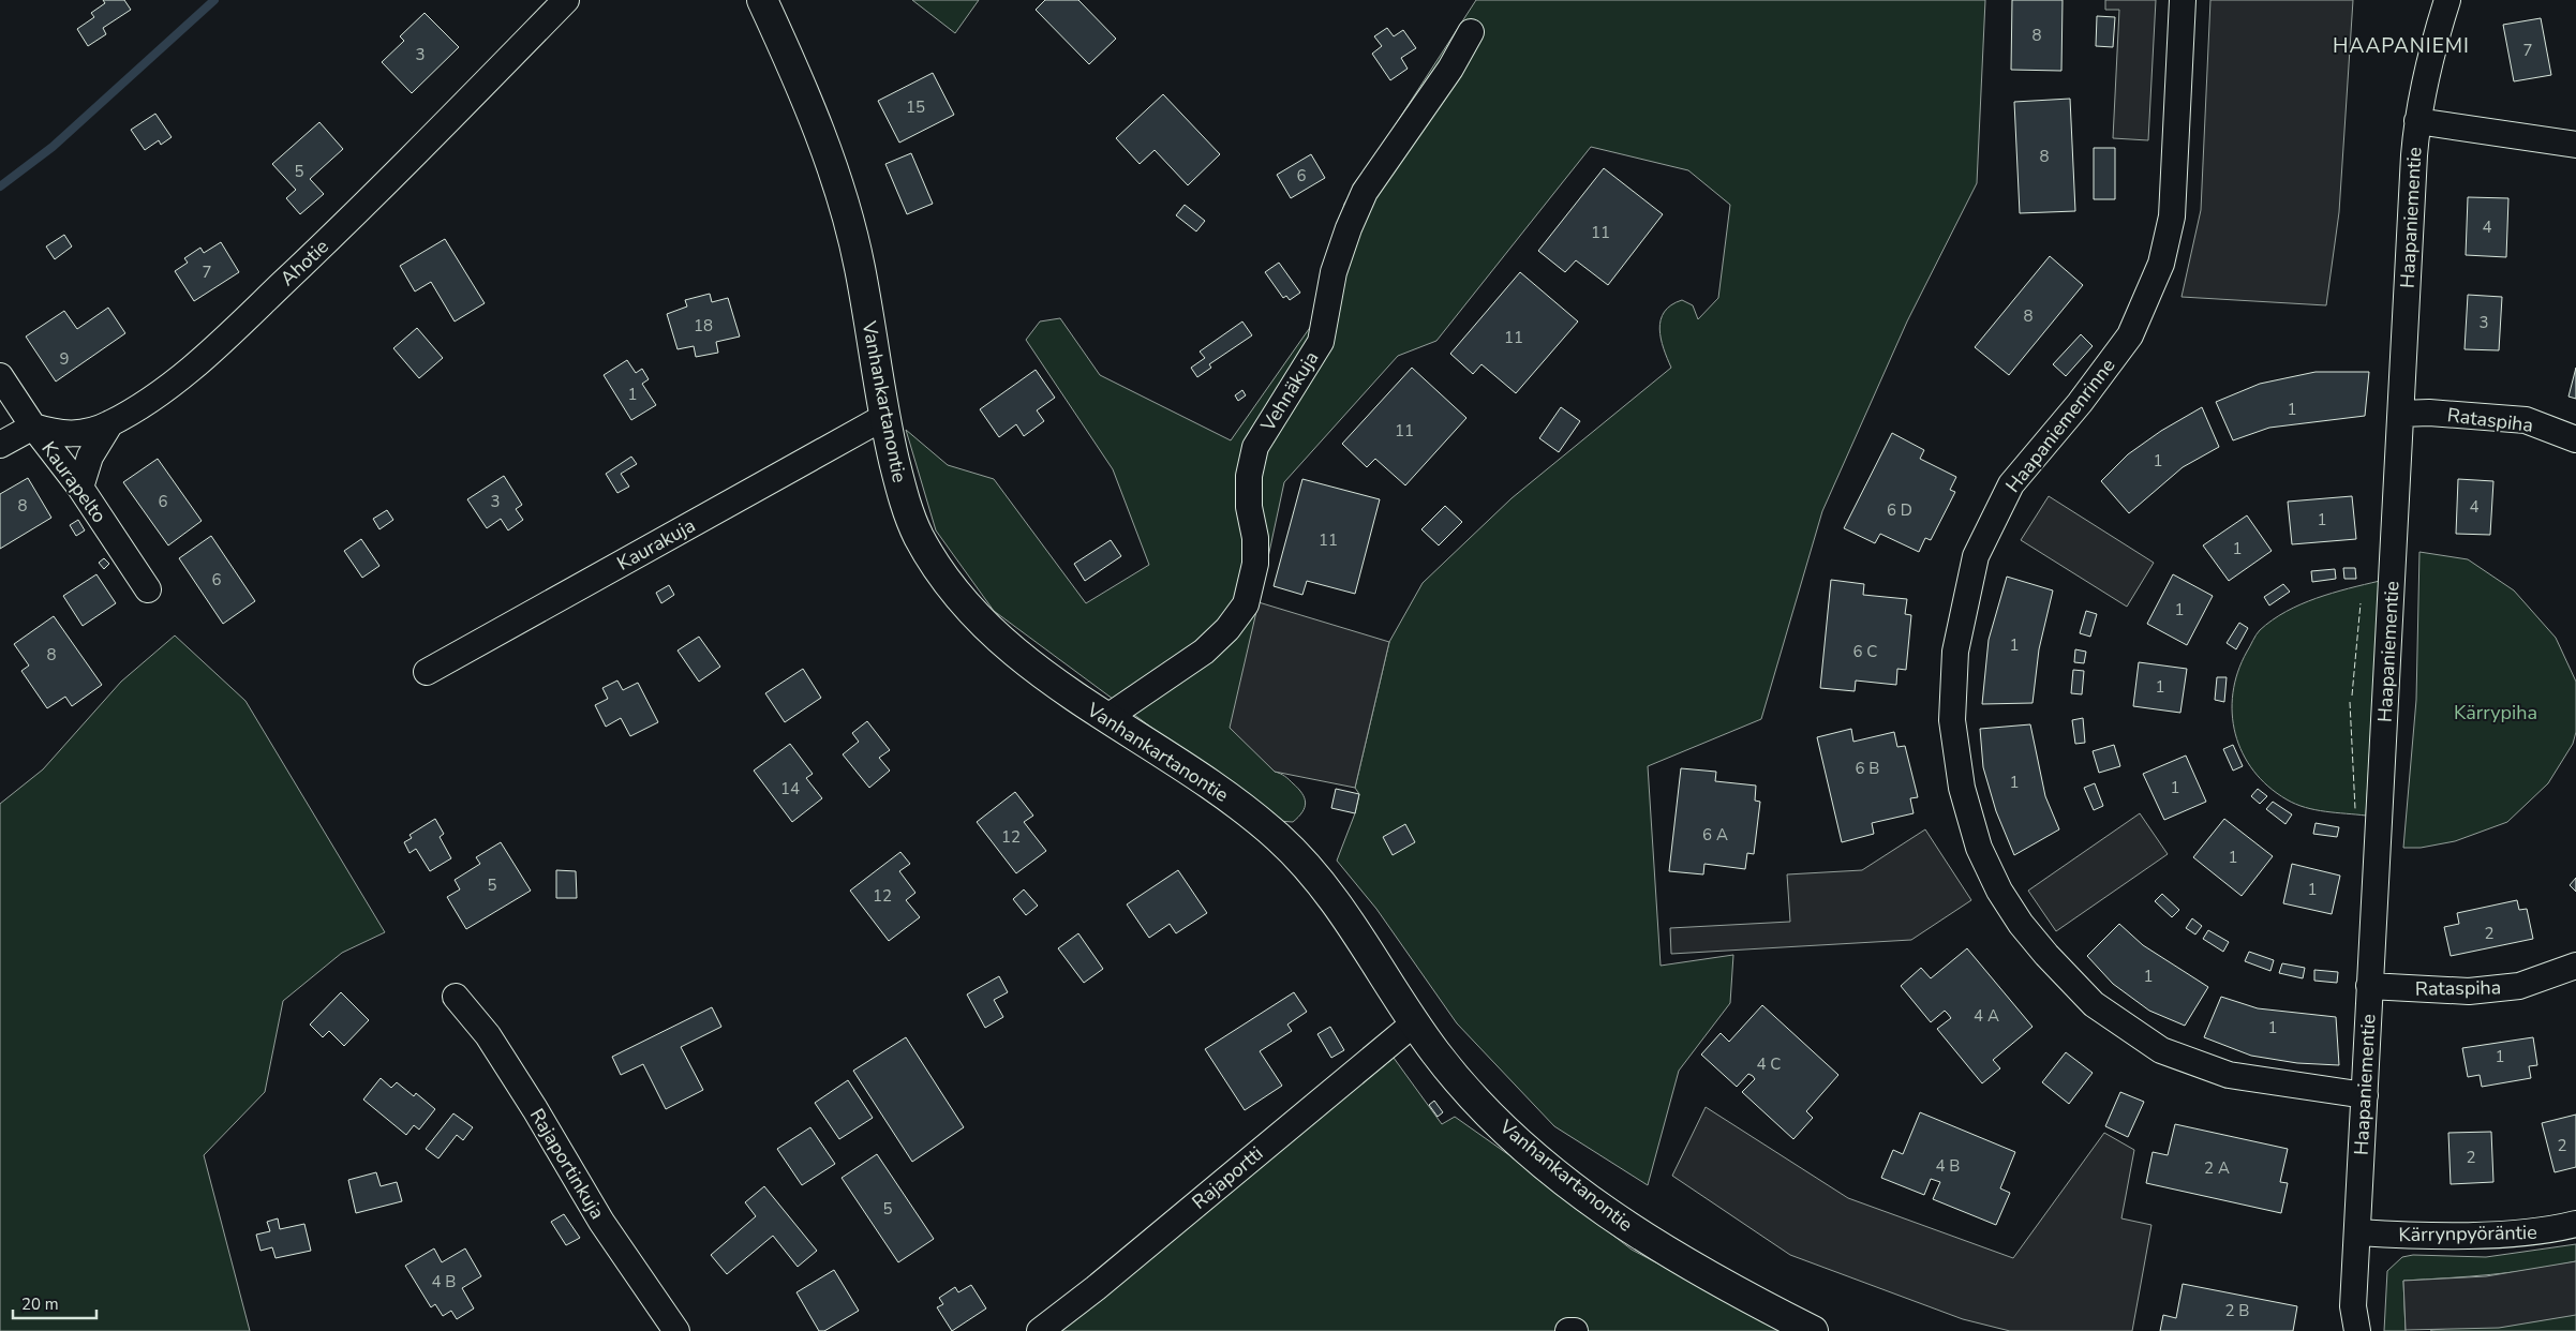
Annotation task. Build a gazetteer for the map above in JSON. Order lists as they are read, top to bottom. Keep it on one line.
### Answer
{"streets":{"street":["Haapaniementie","Ahotie","Vehnäkuja","Vanhankartanontie","Rataspiha","Haapaniemenrinne","Kaurapelto","Kaurakuja","Rajaportinkuja","Rajaportti","Kärrynpyöräntie"]},"crossings":[["Haapaniementie","Rataspiha"],["Haapaniementie","Haapaniemenrinne"],["Haapaniementie","Kärrynpyöräntie"],["Ahotie","Kaurapelto"],["Vehnäkuja","Vanhankartanontie"],["Vanhankartanontie","Kaurakuja"],["Vanhankartanontie","Rajaportti"]],"districts":["HAAPANIEMI"],"parks":["Kärrypiha"],"house_numbers":["8","7","3","15","8","5","6","4","11","7","8","3","18","11","9","1","1","11","1","6","3","8","4","6 D","1","11","1","6","1","1","6 C","8","1","6 B","1","1","14","6 A","12","1","5","1","12","2","1","4 A","1","1","4 C","2","2","4 B","2 A","5","4 B","2 B"],"scale_bar":"20 m"}
